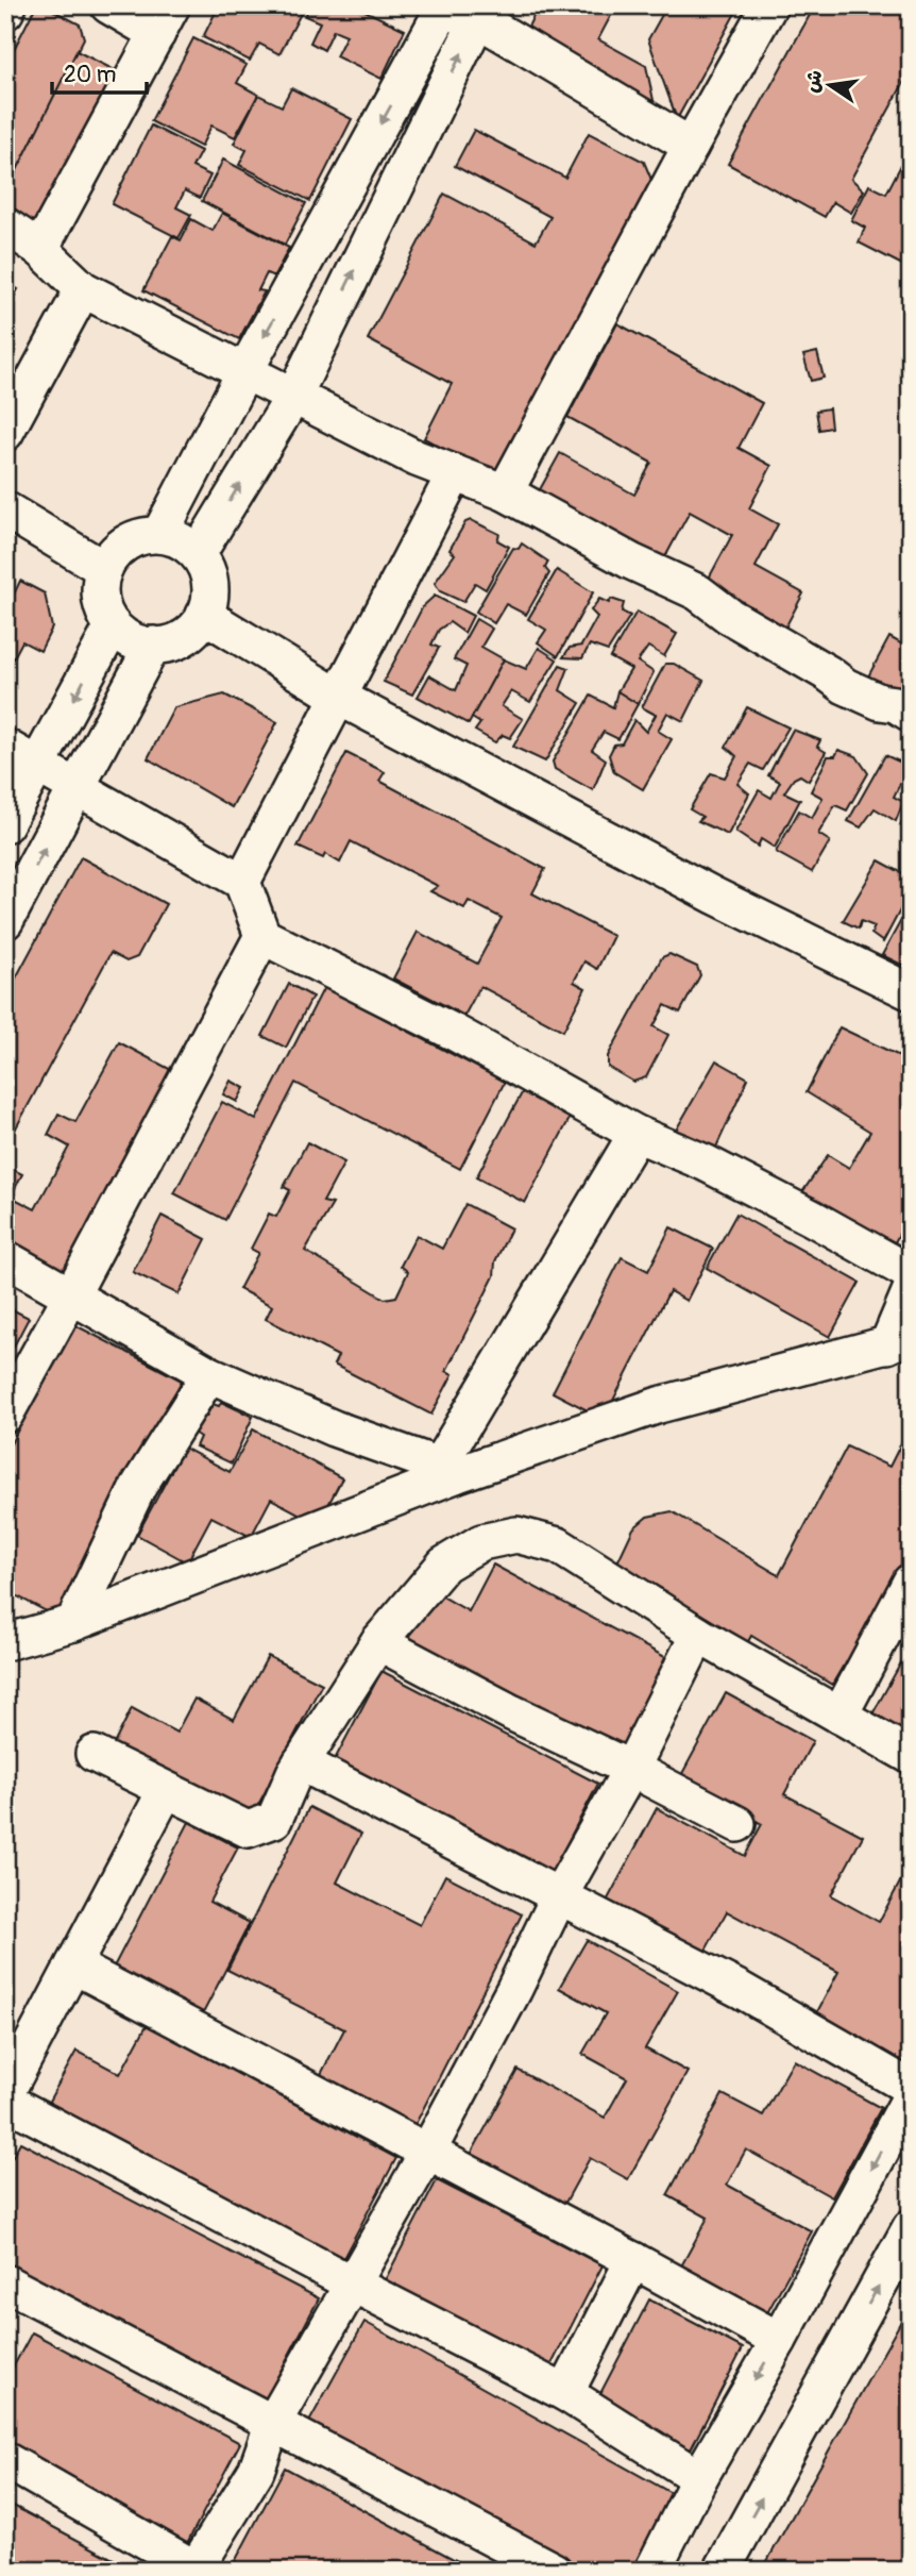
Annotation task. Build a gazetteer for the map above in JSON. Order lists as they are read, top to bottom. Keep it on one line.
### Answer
{"scale_bar":"20 m","north":"left"}
